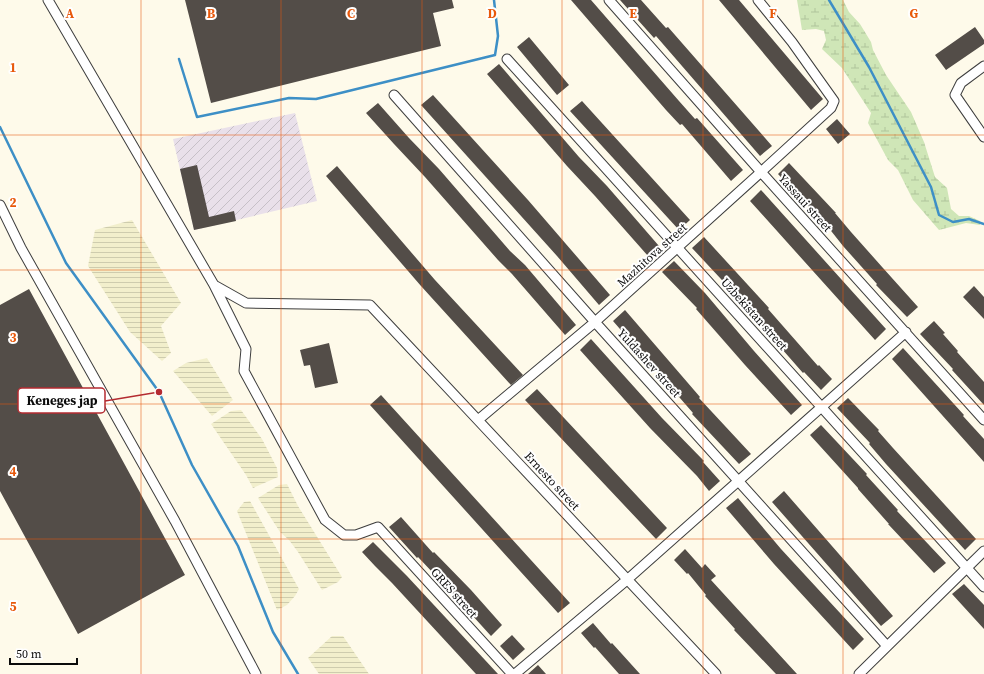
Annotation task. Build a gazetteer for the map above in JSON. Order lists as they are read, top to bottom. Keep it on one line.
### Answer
{"streets":{"street":["Yassaui street","Mazhitova street","Uzbekistan street","Yuldashev street","Ernesto street","GRES street"]},"crossings":[["Yassaui street","Mazhitova street"],["Mazhitova street","Uzbekistan street"],["Mazhitova street","Yuldashev street"],["Mazhitova street","Ernesto street"],["Ernesto street","GRES street"]],"places":["Keneges jap"],"scale_bar":"50 m","grid":{"columns":["A","B","C","D","E","F","G"],"rows":["1","2","3","4","5"]}}
